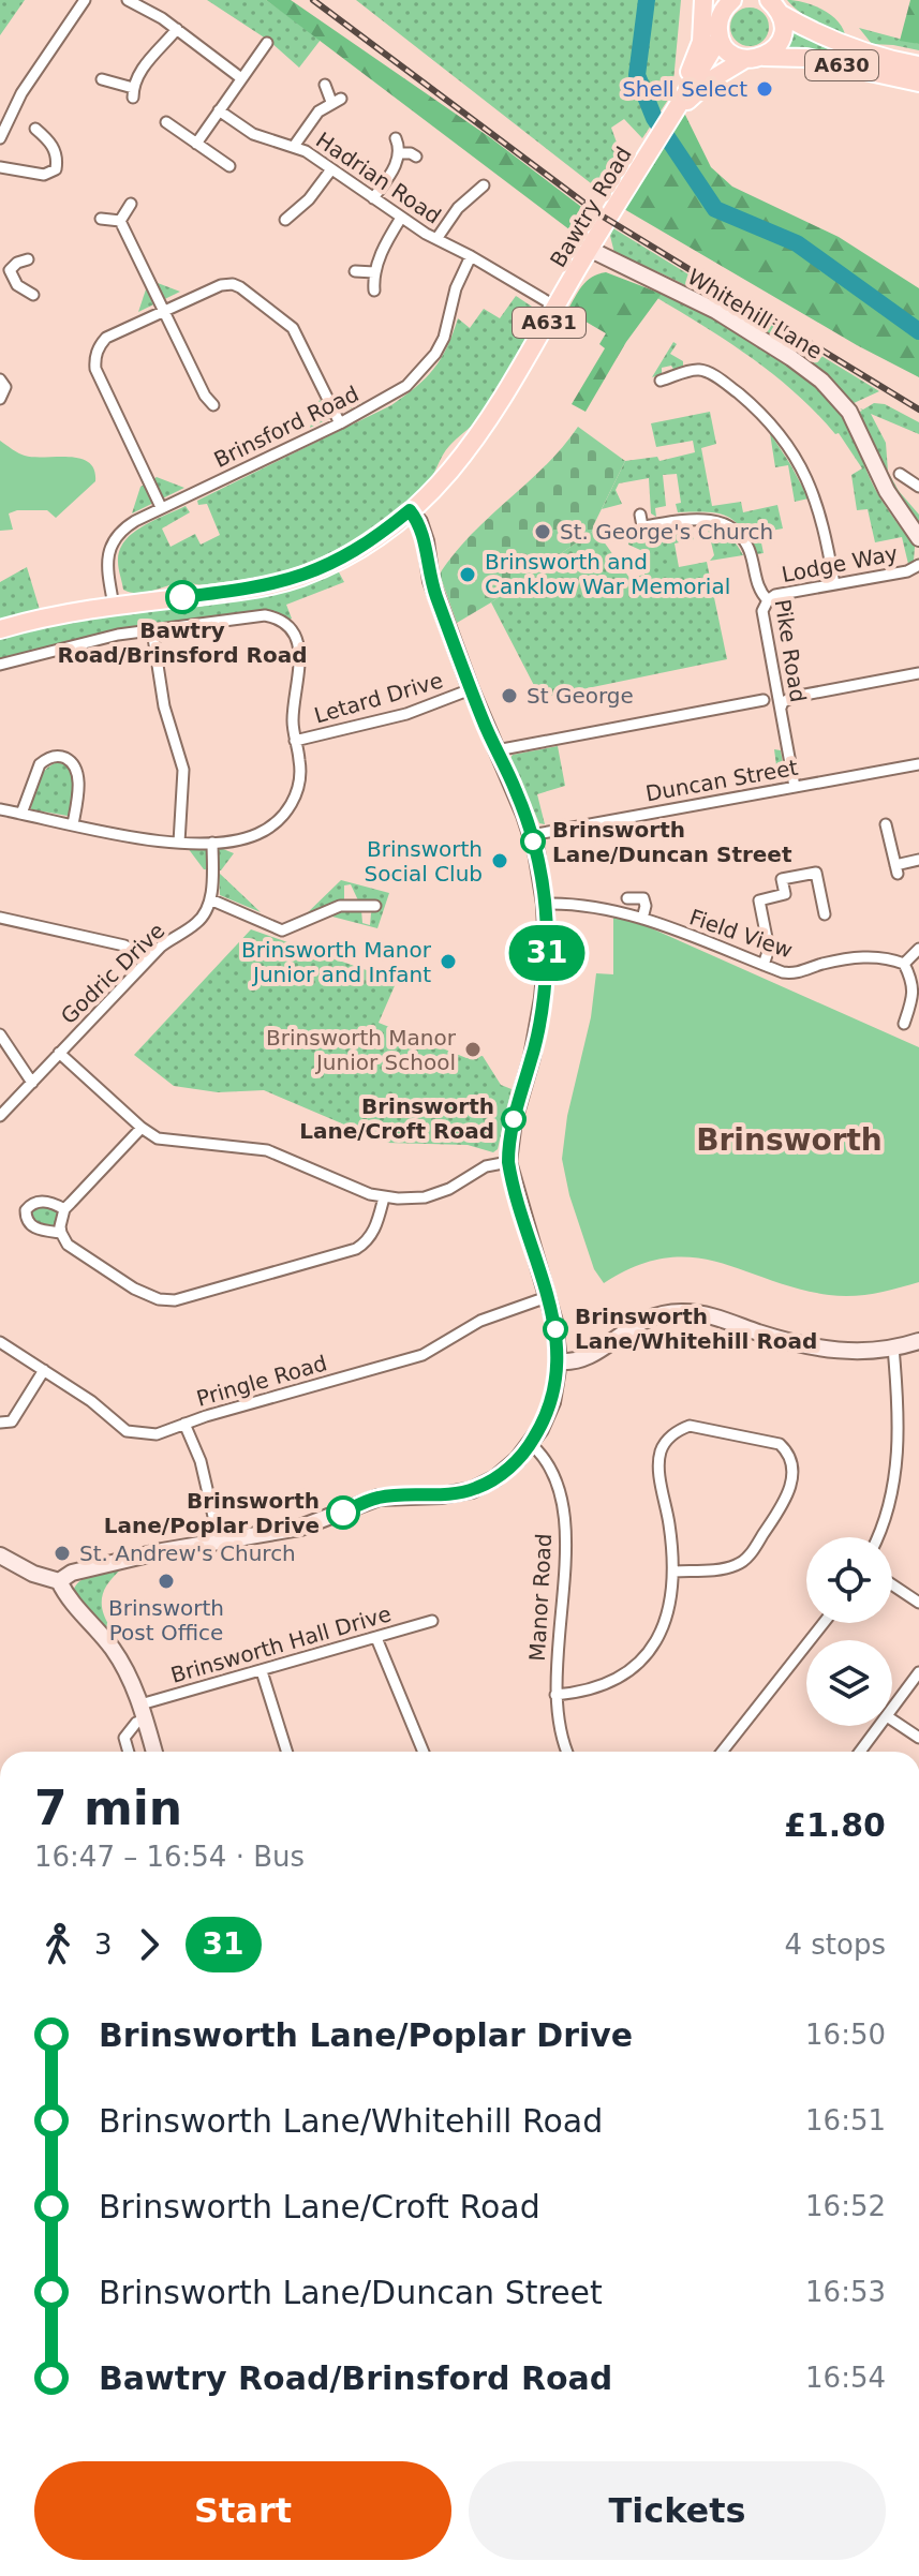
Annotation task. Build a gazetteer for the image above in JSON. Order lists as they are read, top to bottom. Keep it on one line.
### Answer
{"streets":{"main road":["A630","Bawtry Road","A631"],"street":["Hadrian Road","Whitehill Lane","Brinsford Road","Lodge Way","Pike Road","Letard Drive","Duncan Street","Field View","Godric Drive","Pringle Road","Manor Road","Brinsworth Hall Drive"]},"crossings":[["A630","Bawtry Road"],["Hadrian Road","Bawtry Road"],["Hadrian Road","Brinsford Road"],["Bawtry Road","Whitehill Lane"],["Bawtry Road","Brinsford Road"],["Lodge Way","Pike Road"],["Pike Road","Duncan Street"]],"districts":["Brinsworth"],"places":["Shell Select","St. George's Church","Brinsworth and Canklow War Memorial","Bawtry Road/Brinsford Road","St George","Brinsworth Lane/Duncan Street","Brinsworth Social Club","Brinsworth Manor Junior and Infant","Brinsworth Manor Junior School","Brinsworth Lane/Croft Road","Brinsworth Lane/Whitehill Road","Brinsworth Lane/Poplar Drive","St. Andrew's Church","Brinsworth Post Office"],"lines":["bus line 31"],"page":{"on_map":"31","heading":["7 min","16:47 – 16:54 · Bus","£1.80"],"legs":["3","31","4 stops"],"list":[{"name":"Brinsworth Lane/Poplar Drive","value":"16:50"},{"name":"Brinsworth Lane/Whitehill Road","value":"16:51"},{"name":"Brinsworth Lane/Croft Road","value":"16:52"},{"name":"Brinsworth Lane/Duncan Street","value":"16:53"},{"name":"Bawtry Road/Brinsford Road","value":"16:54"}],"buttons":["Start","Tickets"]}}
